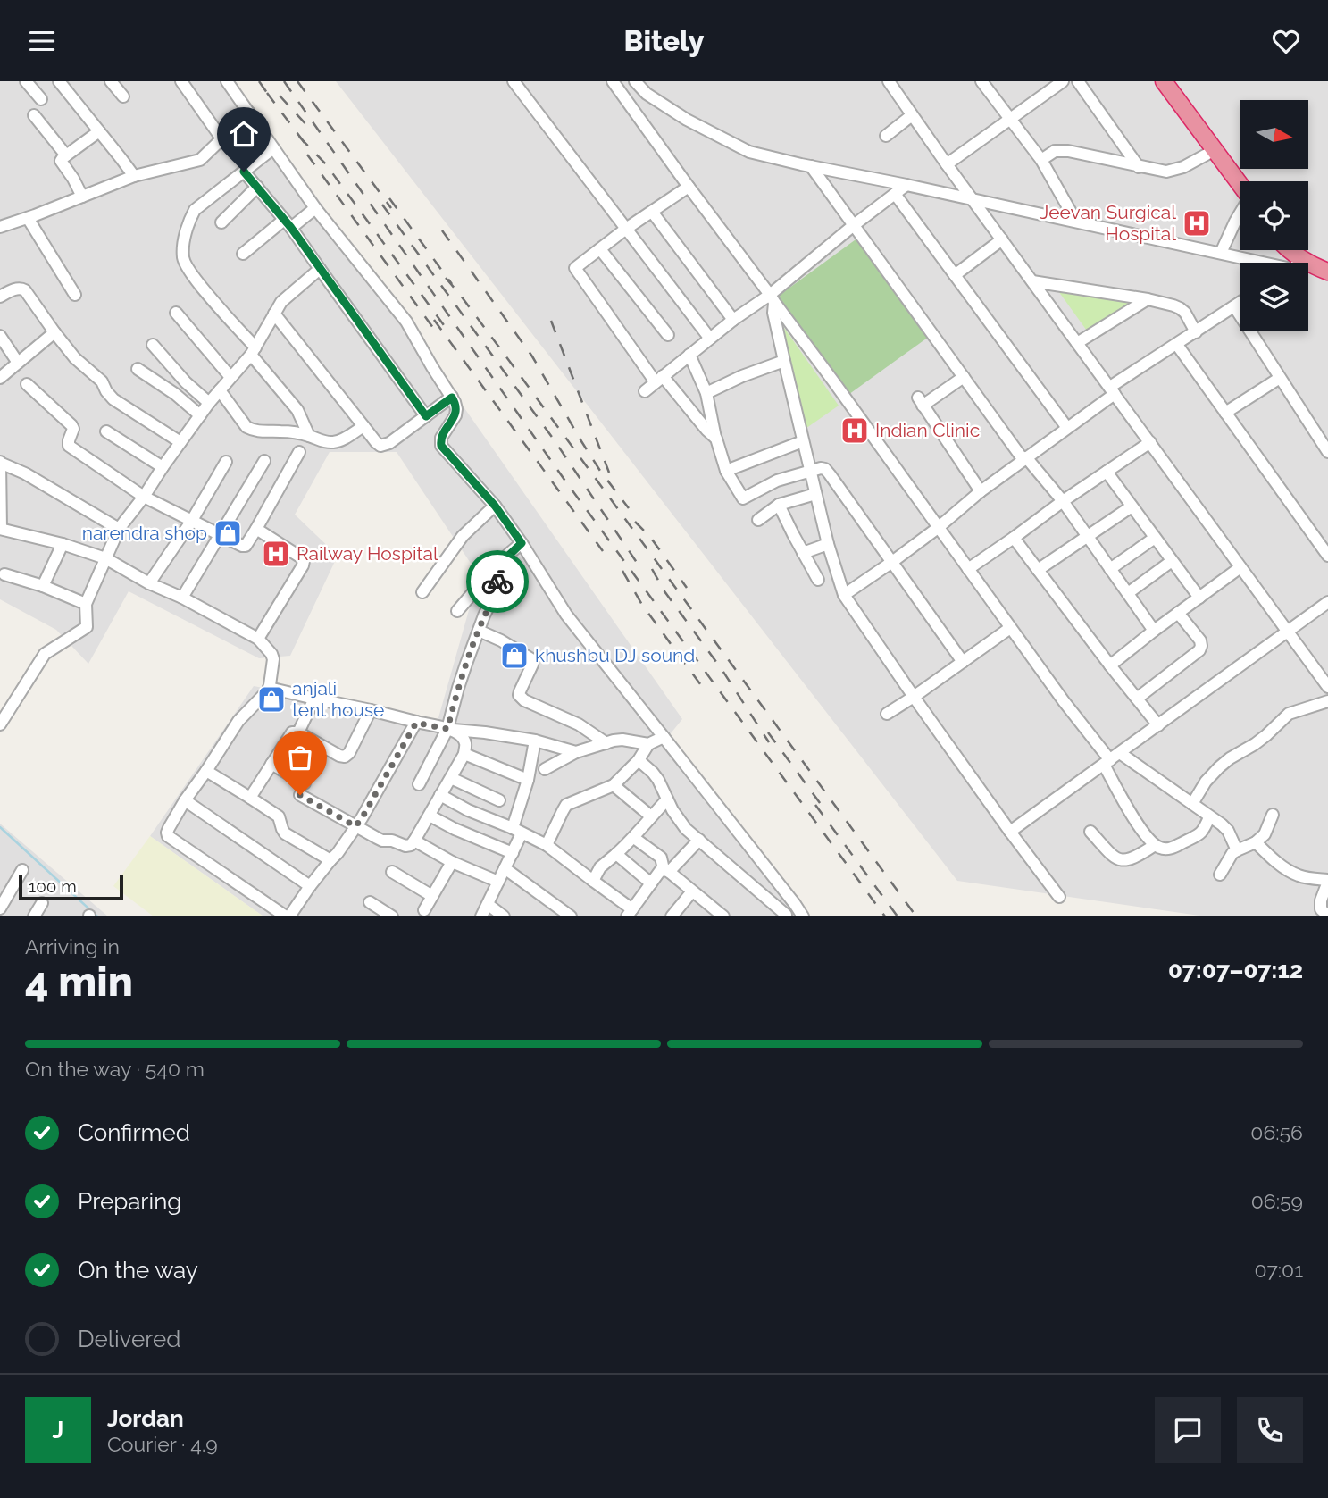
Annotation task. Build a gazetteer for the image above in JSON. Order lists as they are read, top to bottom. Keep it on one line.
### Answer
{"places":{"hospital":["Jeevan Surgical Hospital","Indian Clinic","Railway Hospital"],"shop":["narendra shop","khushbu DJ sound","anjali tent house"]},"scale_bar":"100 m","north":"right","page":{"header":"Bitely","scale":"100 m","heading":["4 min","Arriving in","07:07–07:12"],"panel":["Jordan","Courier · 4.9"],"bar":"On the way · 540 m","list":[["Confirmed","06:56"],["Preparing","06:59"],["On the way","07:01"],"Delivered"],"round":"J"}}
